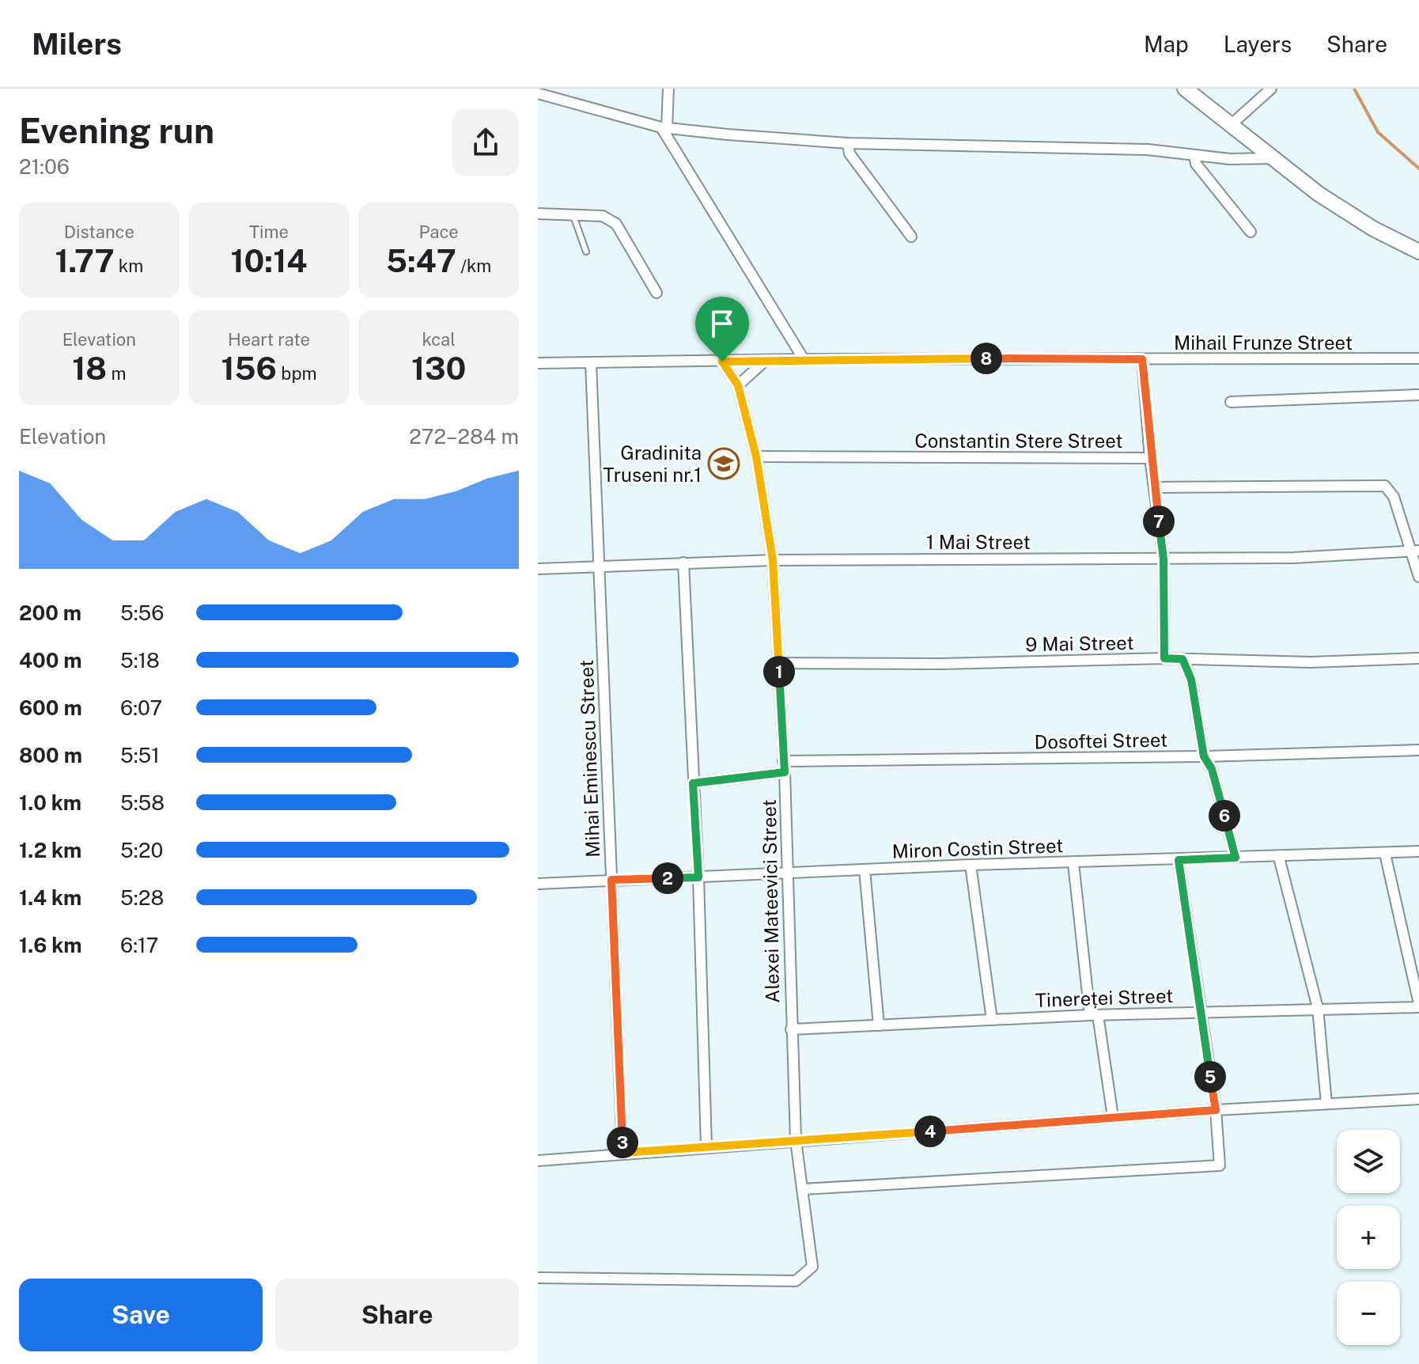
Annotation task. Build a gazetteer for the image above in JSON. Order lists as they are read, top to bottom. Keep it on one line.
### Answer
{"streets":{"street":["Mihail Frunze Street","Constantin Stere Street","1 Mai Street","9 Mai Street","Dosoftei Street","Mihai Eminescu Street","Miron Costin Street","Alexei Mateevici Street","Tinereței Street"]},"crossings":[["Mihail Frunze Street","Mihai Eminescu Street"],["Mihail Frunze Street","Alexei Mateevici Street"],["Constantin Stere Street","1 Mai Street"],["Constantin Stere Street","9 Mai Street"],["Constantin Stere Street","Alexei Mateevici Street"],["1 Mai Street","Mihai Eminescu Street"],["1 Mai Street","Alexei Mateevici Street"],["9 Mai Street","Alexei Mateevici Street"],["Dosoftei Street","Alexei Mateevici Street"],["Mihai Eminescu Street","Miron Costin Street"],["Miron Costin Street","Alexei Mateevici Street"],["Alexei Mateevici Street","Tinereței Street"]],"places":{"school or university":["Gradinita Truseni nr.1"]},"page":{"header":"Milers","nav":["Map","Layers","Share"],"heading":["Evening run","21:06"],"stats":[["Distance","1.77 km"],["Time","10:14"],["Pace","5:47 /km"],["Elevation","18 m"],["Heart rate","156 bpm"],["kcal","130"]],"pins":["8","7","1","6","2","5","4","3"],"chart":["Elevation","272–284 m"],"list":[{"name":"200 m","note":"5:56"},{"name":"400 m","note":"5:18"},{"name":"600 m","note":"6:07"},{"name":"800 m","note":"5:51"},{"name":"1.0 km","note":"5:58"},{"name":"1.2 km","note":"5:20"},{"name":"1.4 km","note":"5:28"},{"name":"1.6 km","note":"6:17"}],"map_buttons":["+","−"],"buttons":["Save","Share"]}}
